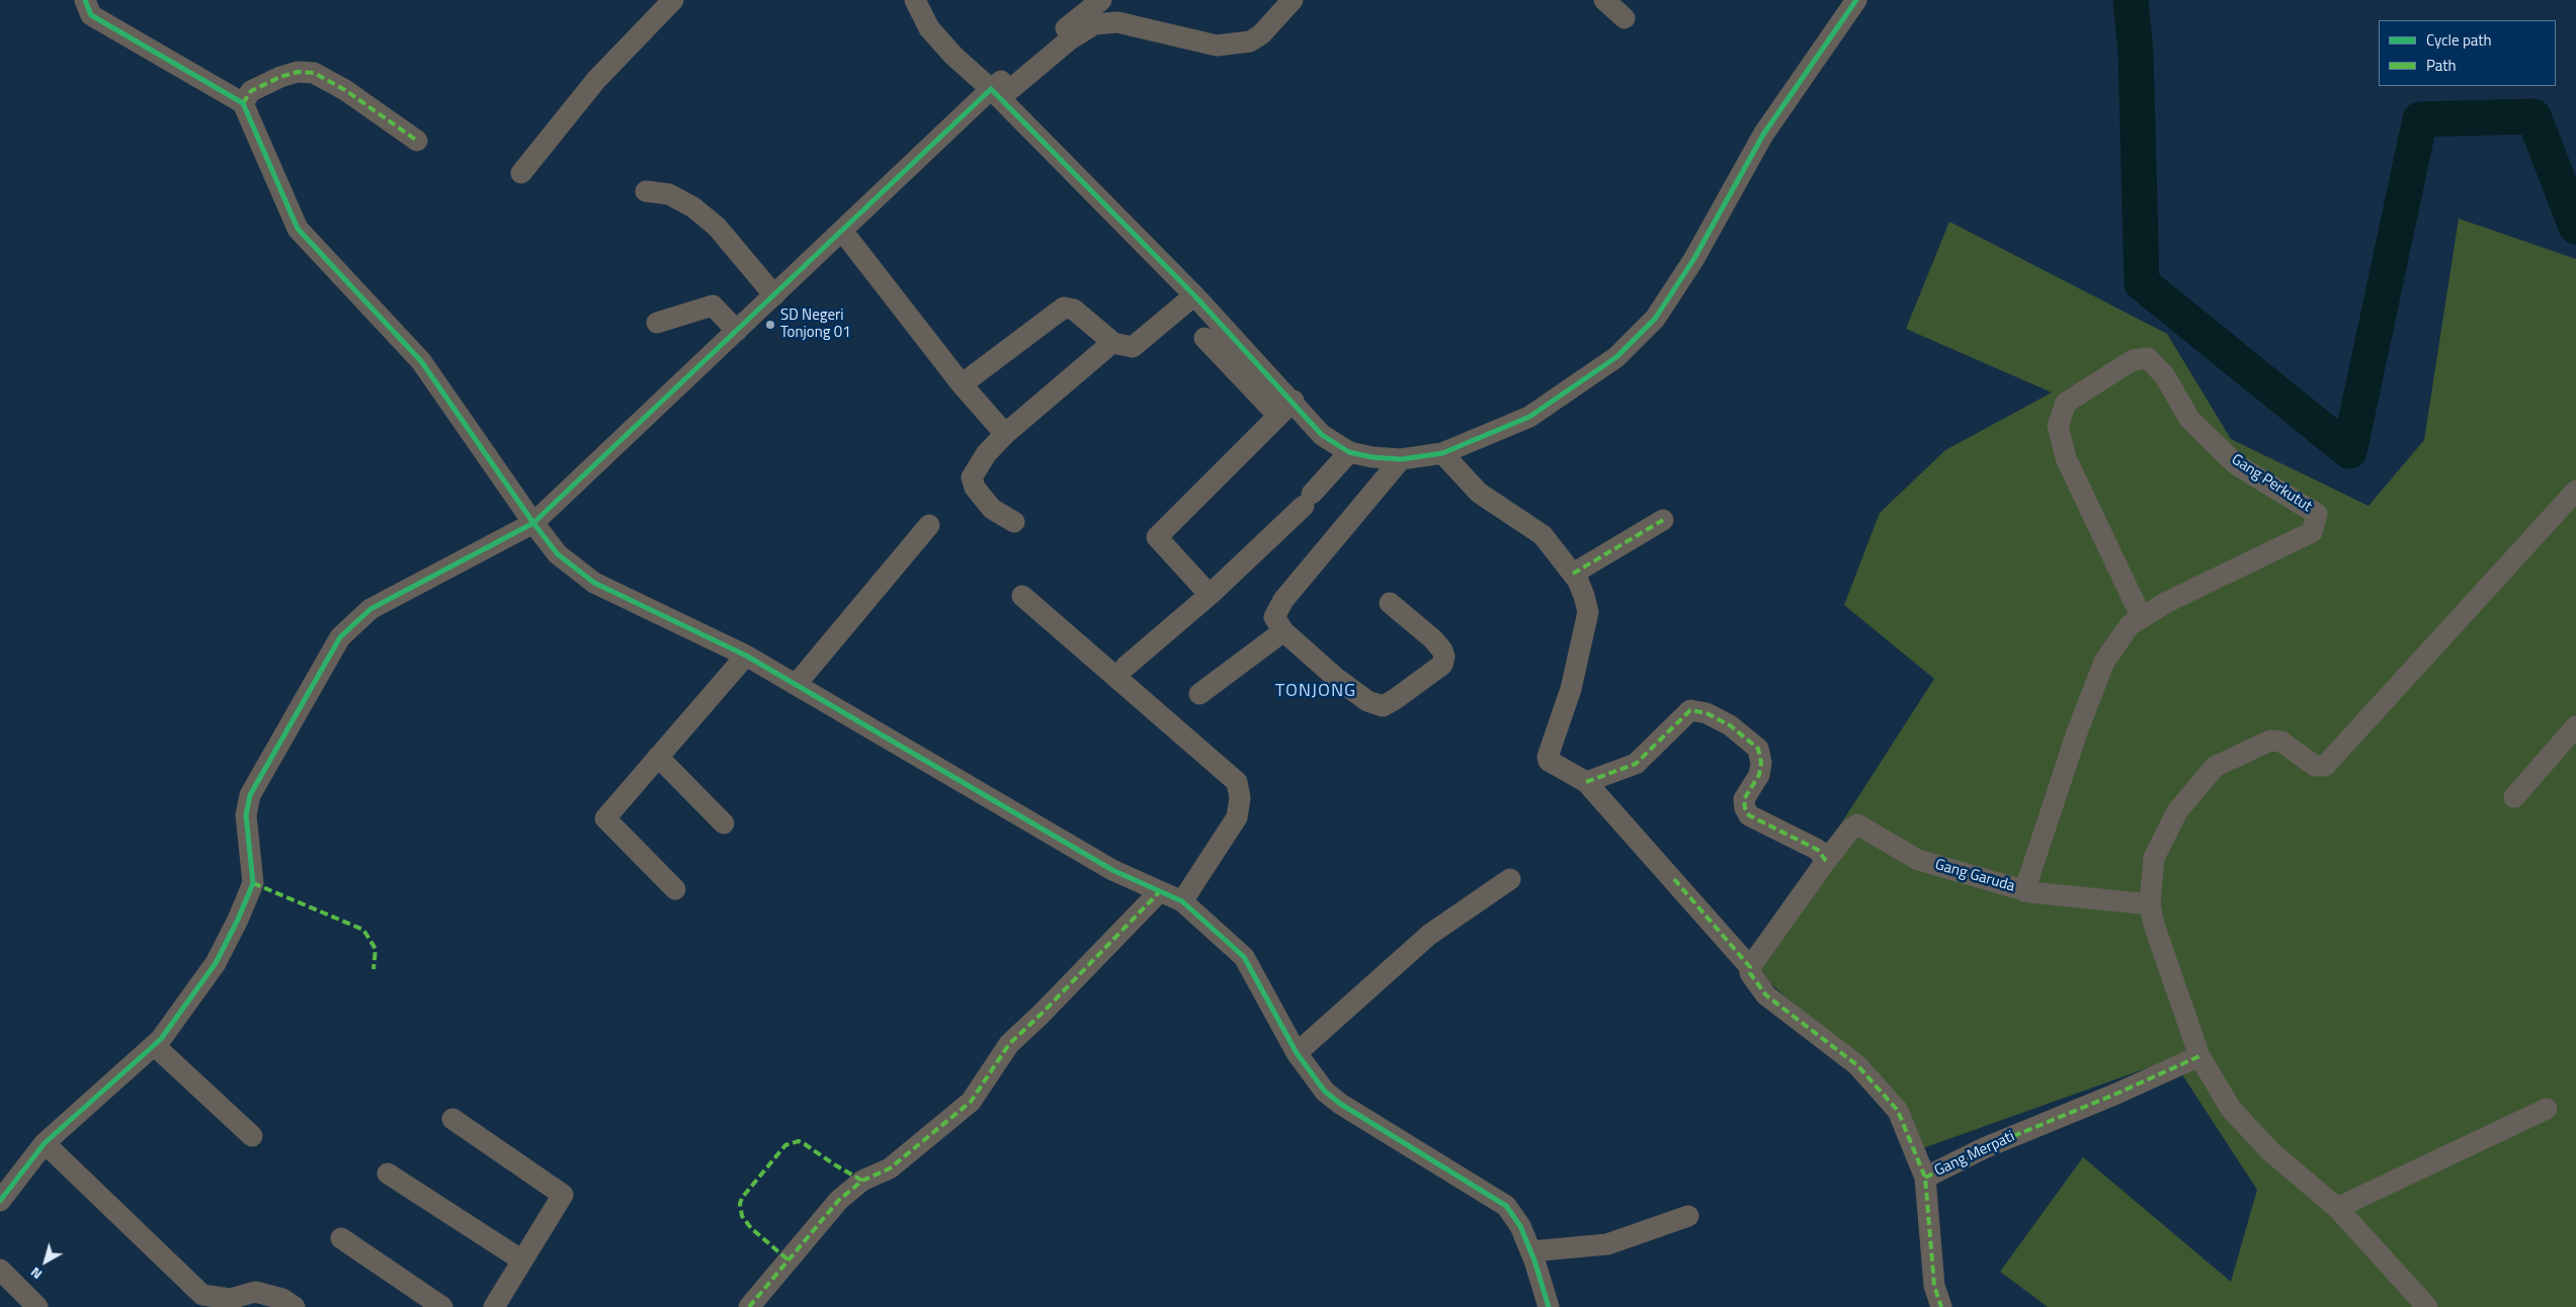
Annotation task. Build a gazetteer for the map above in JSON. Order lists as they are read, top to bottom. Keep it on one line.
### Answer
{"streets":{"street":["Gang Perkutut","Gang Garuda","Gang Merpati"]},"crossings":[["Gang Perkutut","Gang Garuda"],["Gang Garuda","Gang Merpati"]],"districts":["TONJONG"],"places":["SD Negeri Tonjong 01"],"legend":["Cycle path","Path"],"north":"bottom left"}
